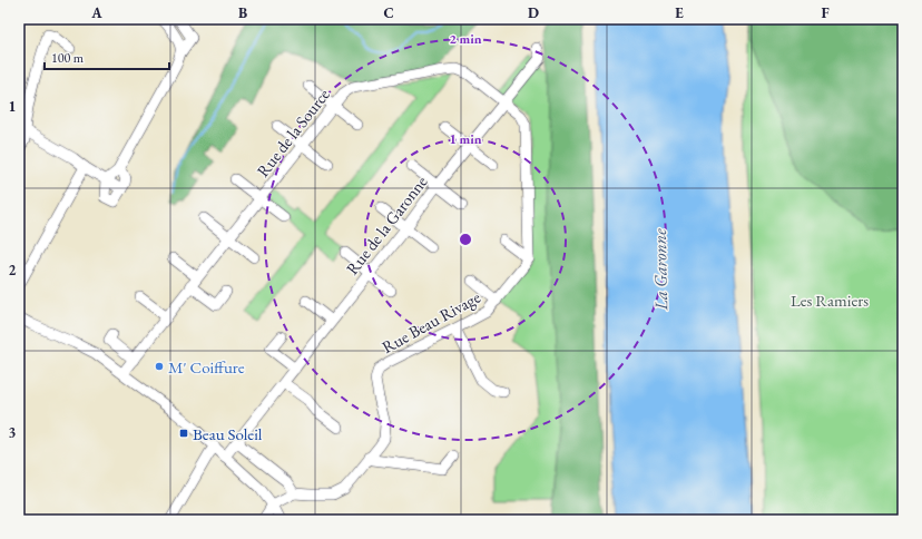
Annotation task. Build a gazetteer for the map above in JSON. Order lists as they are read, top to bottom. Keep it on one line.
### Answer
{"streets":{"street":["Rue de la Source","Rue de la Garonne","Rue Beau Rivage"]},"crossings":[["Rue de la Source","Rue de la Garonne"]],"water":["La Garonne"],"parks":["Les Ramiers"],"places":{"other":["M' Coiffure"],"transit":["Beau Soleil"]},"scale_bar":"100 m","grid":{"columns":["A","B","C","D","E","F"],"rows":["1","2","3"]},"rings":["2 min","1 min"]}
